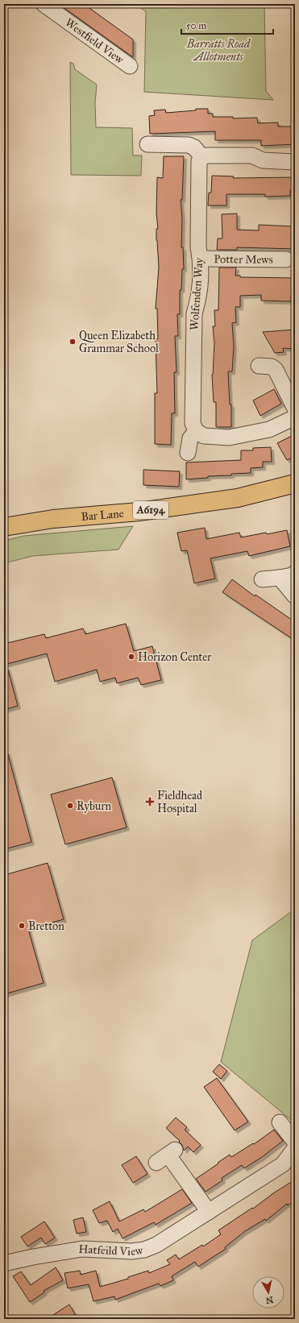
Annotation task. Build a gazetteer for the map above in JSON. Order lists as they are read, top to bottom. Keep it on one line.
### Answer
{"streets":{"main road":["A6194","Bar Lane"],"street":["Westfield View","Potter Mews","Wolfenden Way","Hatfeild View"]},"crossings":[["Potter Mews","Wolfenden Way"]],"parks":["Barratts Road Allotments"],"places":{"other":["Queen Elizabeth Grammar School","Horizon Center","Ryburn","Bretton"],"health":["Fieldhead Hospital"]},"scale_bar":"50 m","north":"bottom"}
